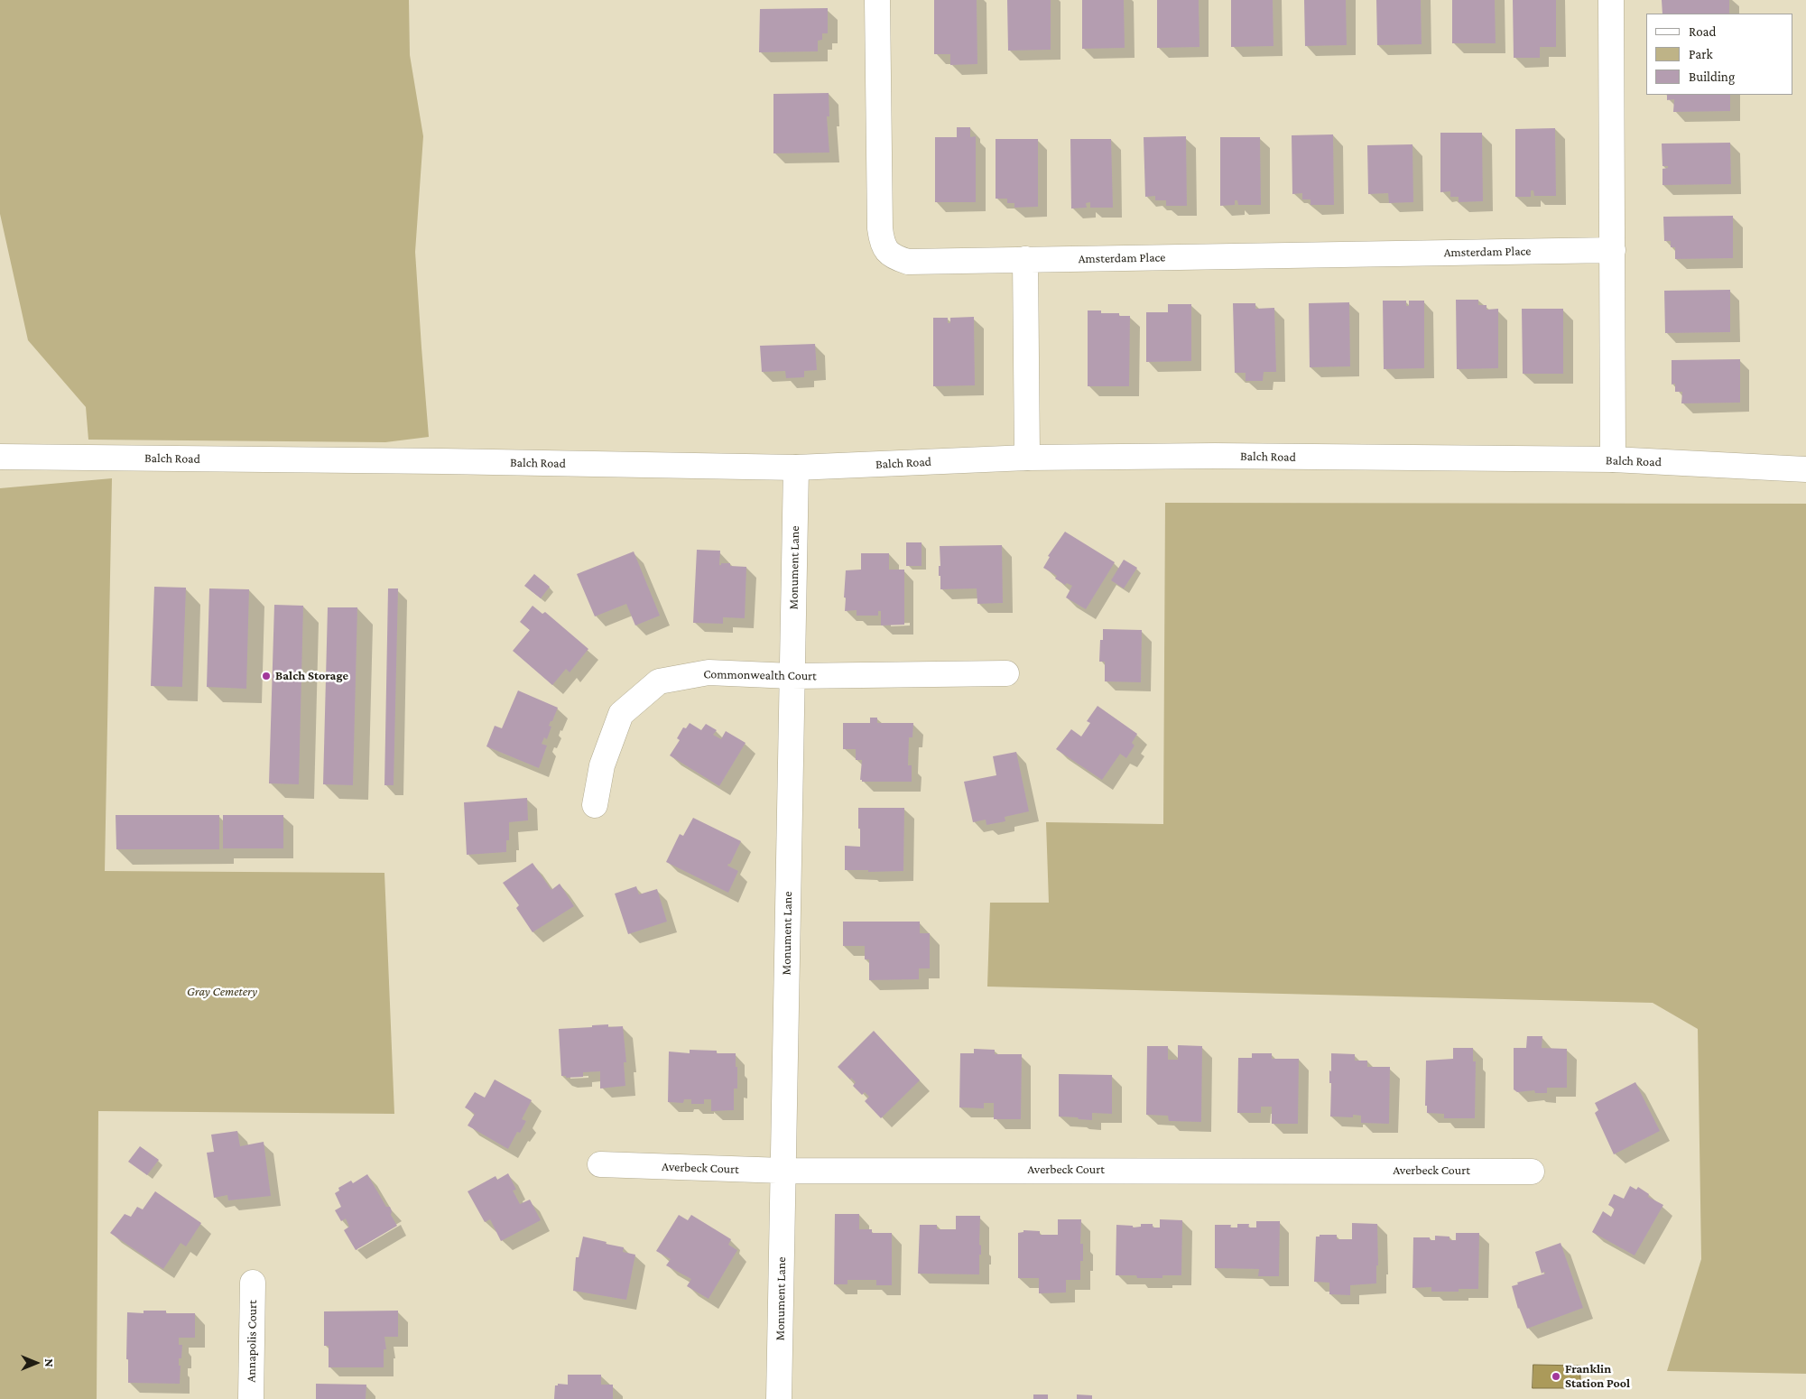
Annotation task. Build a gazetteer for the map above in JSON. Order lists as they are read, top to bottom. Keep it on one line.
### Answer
{"streets":{"street":["Amsterdam Place","Balch Road","Monument Lane","Commonwealth Court","Averbeck Court","Annapolis Court"]},"crossings":[["Balch Road","Monument Lane"],["Monument Lane","Commonwealth Court"],["Monument Lane","Averbeck Court"]],"parks":["Gray Cemetery"],"places":["Balch Storage","Franklin Station Pool"],"legend":["Road","Park","Building"],"north":"right"}
